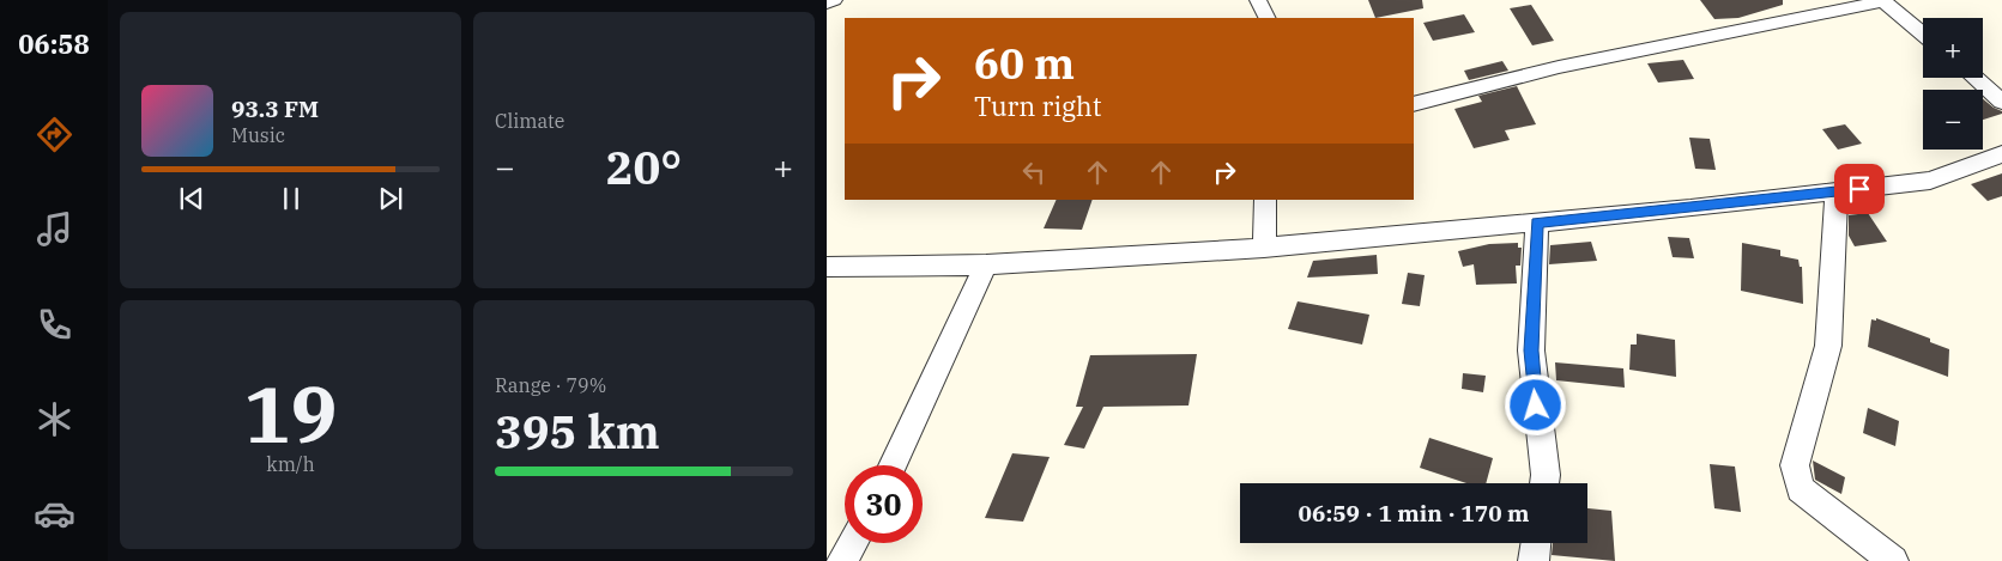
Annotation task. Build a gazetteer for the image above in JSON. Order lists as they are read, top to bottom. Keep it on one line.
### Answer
{"page":{"tabs":"06:58","tile":["Climate",["19","km/h"],["Range · 79%","395 km"]],"map_buttons":["+","−"],"turn":["60 m","Turn right"],"song":["93.3 FM","Music"],"heat":["−","20°","+"],"limit":"30","trip":"06:59 · 1 min · 170 m"}}
